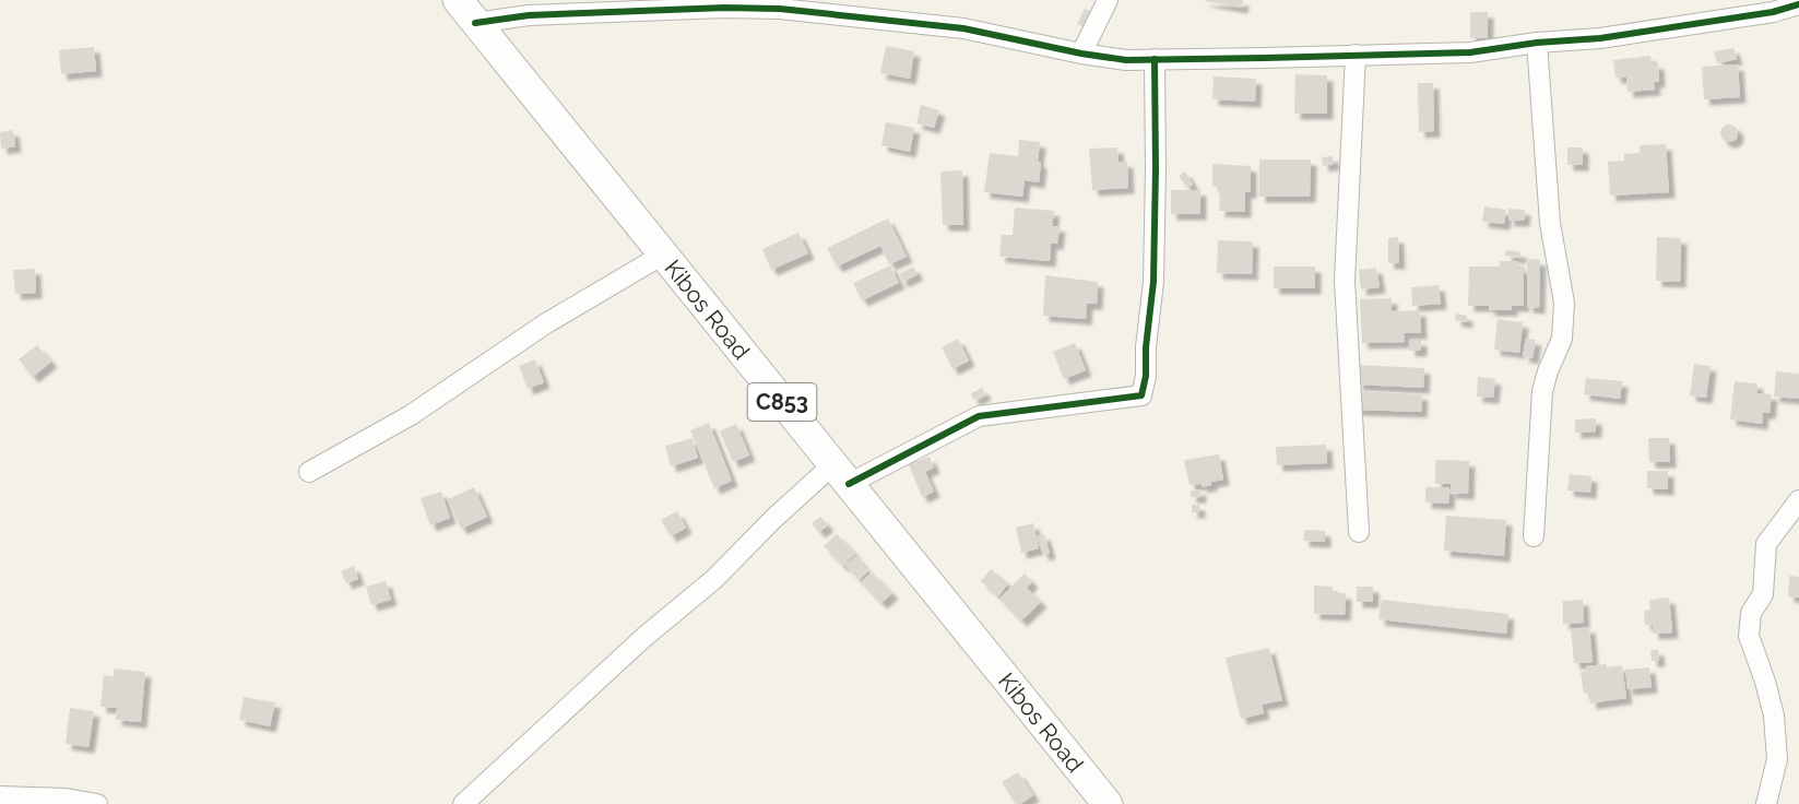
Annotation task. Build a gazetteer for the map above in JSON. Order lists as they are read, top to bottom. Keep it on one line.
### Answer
{"streets":{"main road":["Kibos Road","C853"]}}
